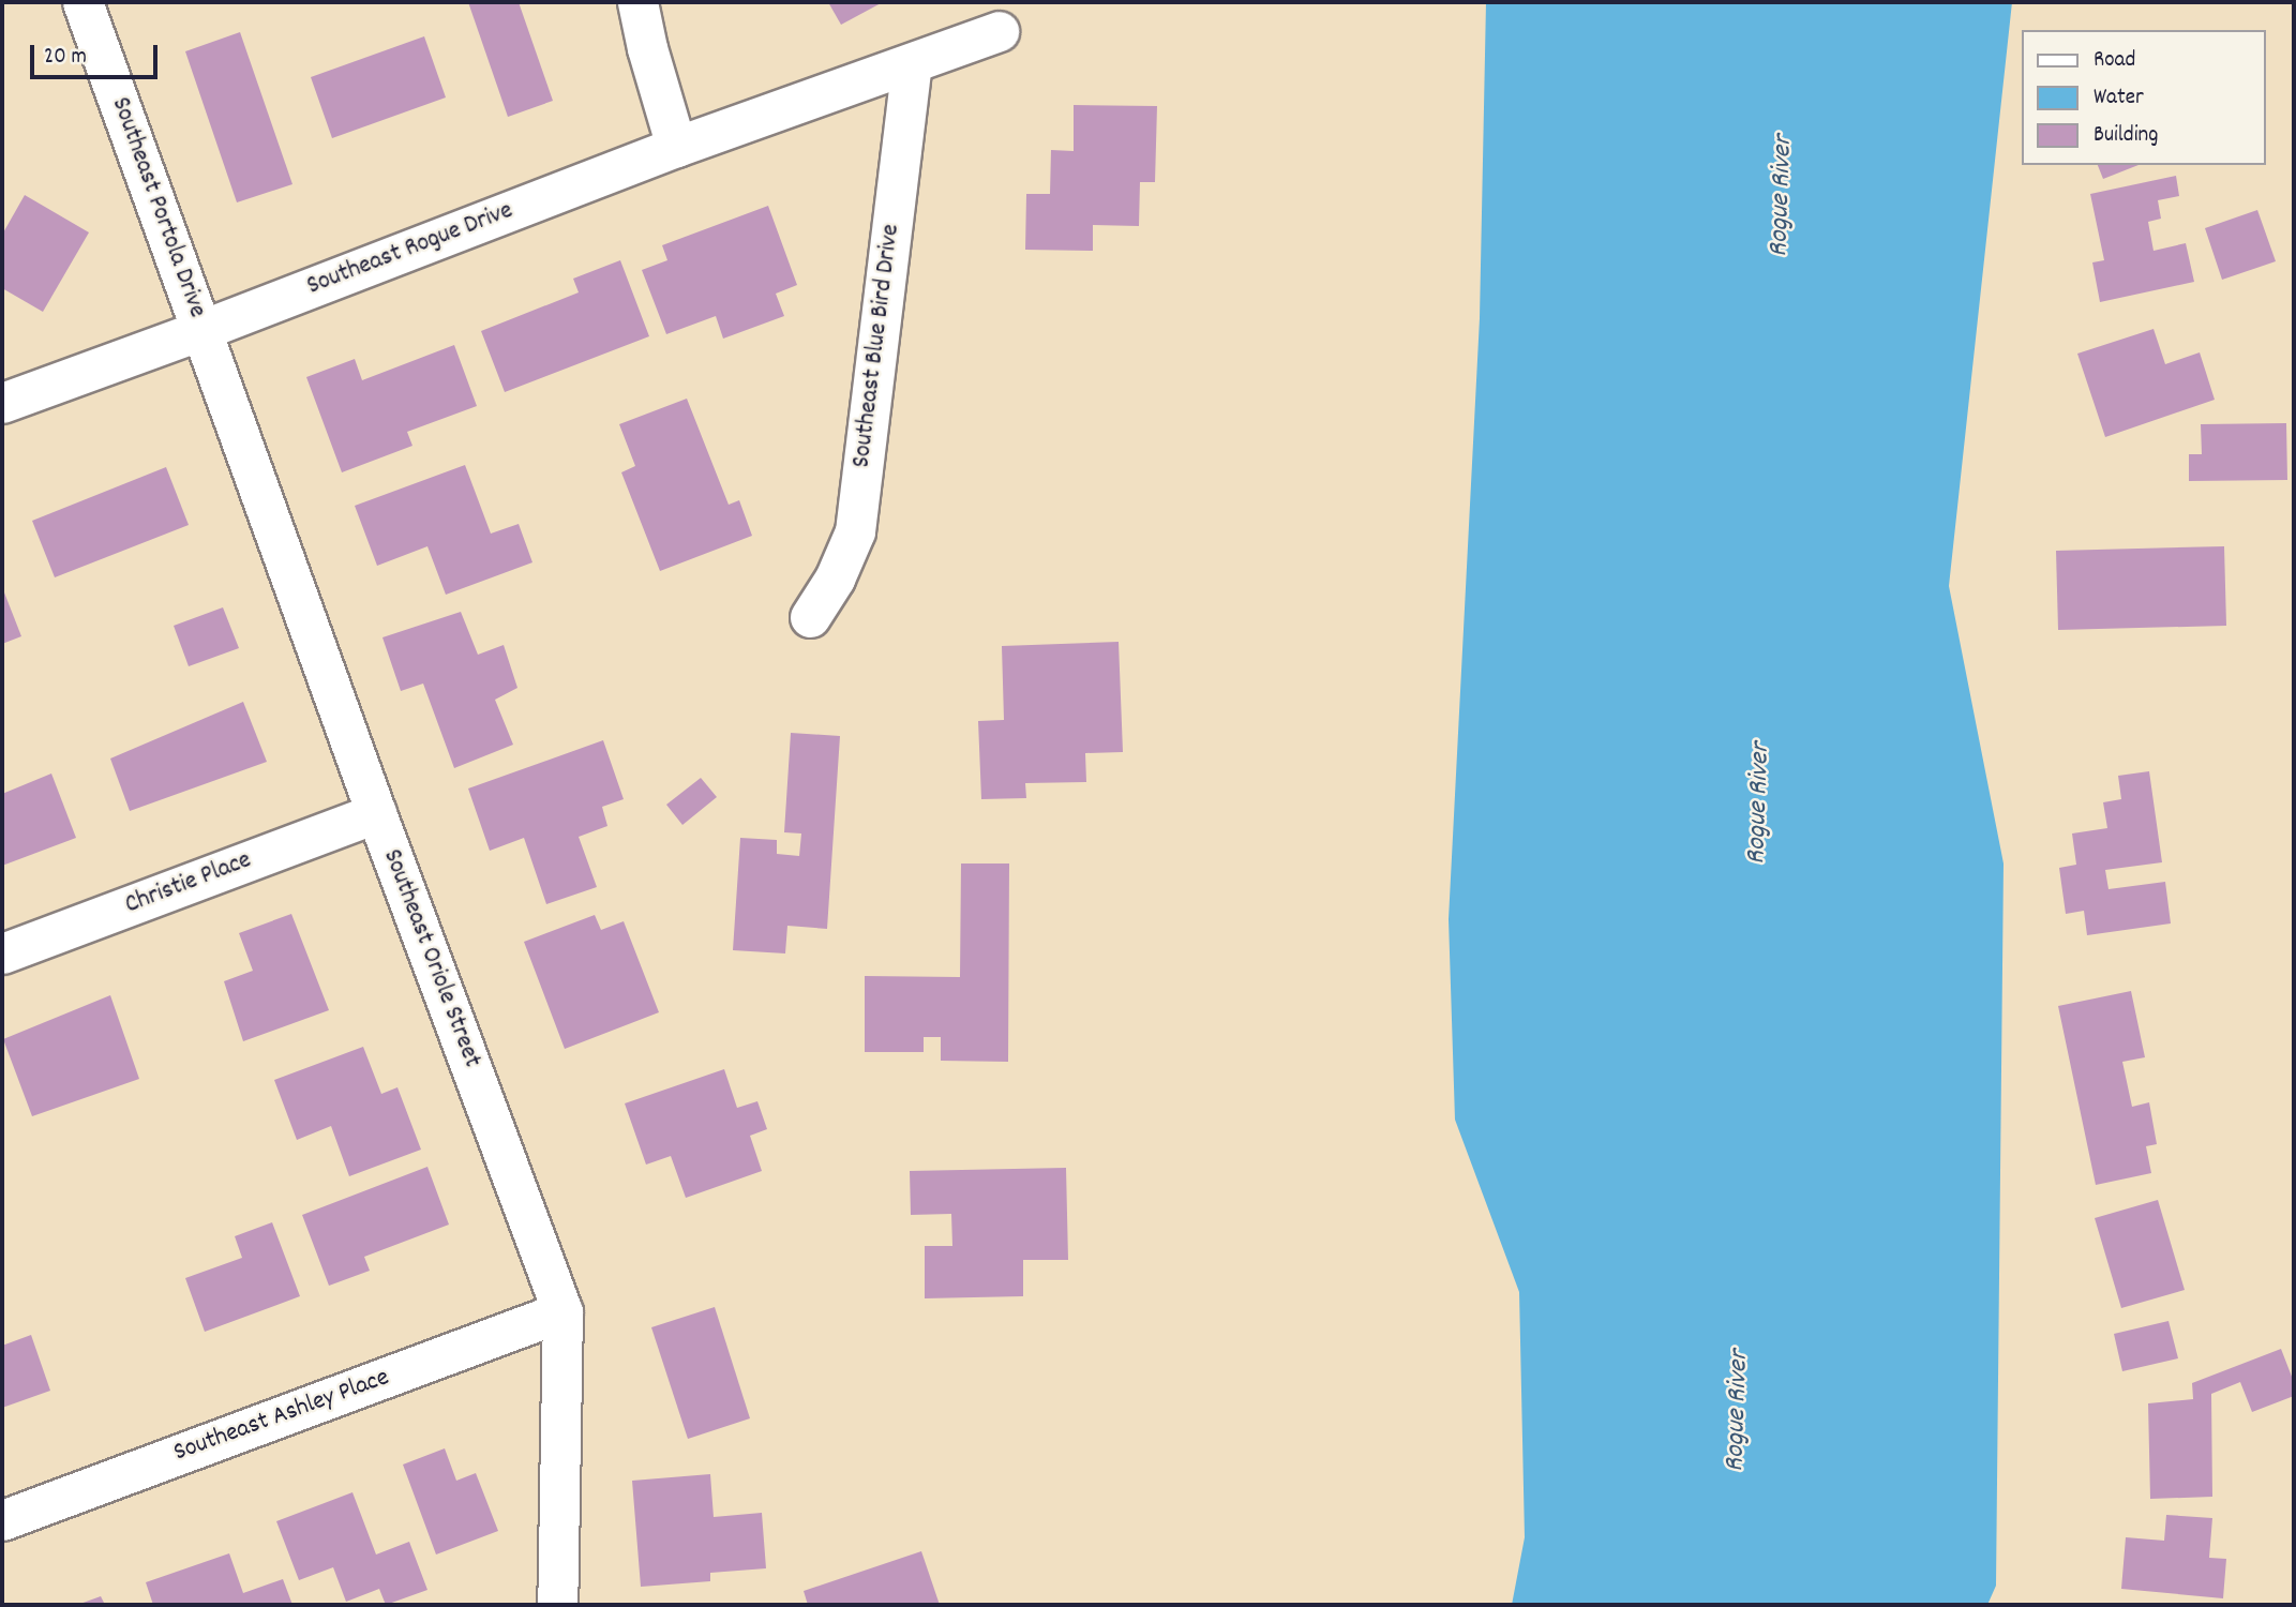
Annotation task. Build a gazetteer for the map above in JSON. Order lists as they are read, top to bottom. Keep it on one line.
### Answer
{"streets":{"street":["Southeast Portola Drive","Southeast Rogue Drive","Southeast Blue Bird Drive","Christie Place","Southeast Oriole Street","Southeast Ashley Place"]},"crossings":[["Southeast Portola Drive","Southeast Rogue Drive"],["Southeast Portola Drive","Southeast Oriole Street"],["Southeast Rogue Drive","Southeast Blue Bird Drive"],["Southeast Rogue Drive","Southeast Oriole Street"],["Christie Place","Southeast Oriole Street"],["Southeast Oriole Street","Southeast Ashley Place"]],"water":["Rogue River"],"legend":["Road","Water","Building"],"scale_bar":"20 m"}
